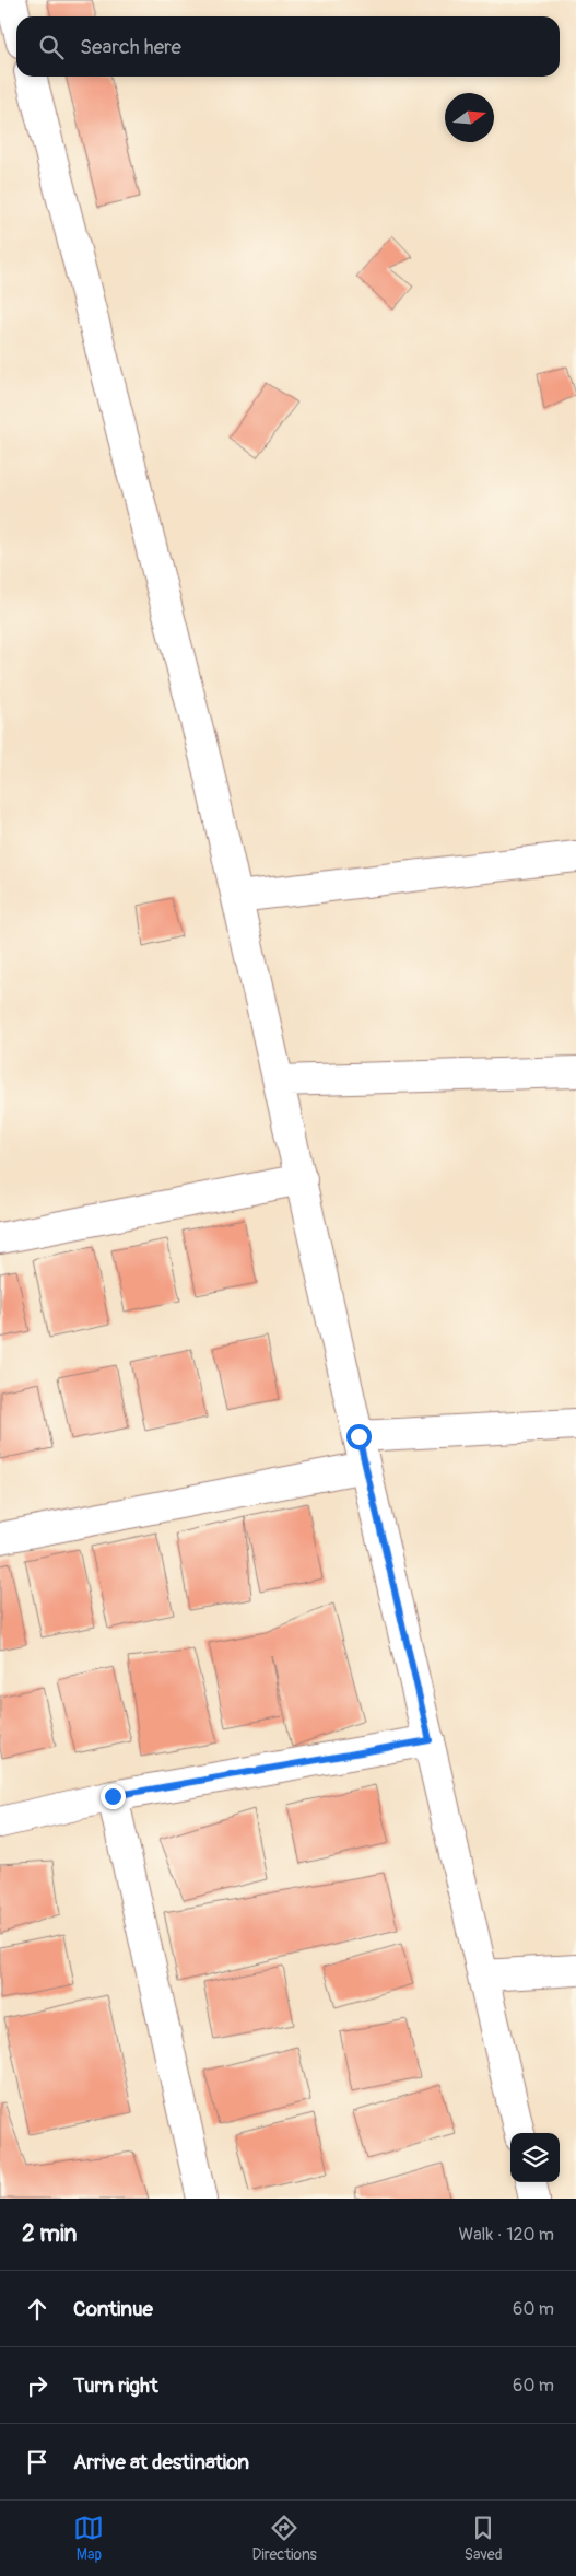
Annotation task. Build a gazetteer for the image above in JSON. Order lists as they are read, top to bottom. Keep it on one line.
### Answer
{"north":"right","page":{"search":"Search here","heading":["2 min","Walk · 120 m"],"list":[["Continue","60 m"],["Turn right","60 m"],"Arrive at destination"],"nav":["Map","Directions","Saved"]}}
